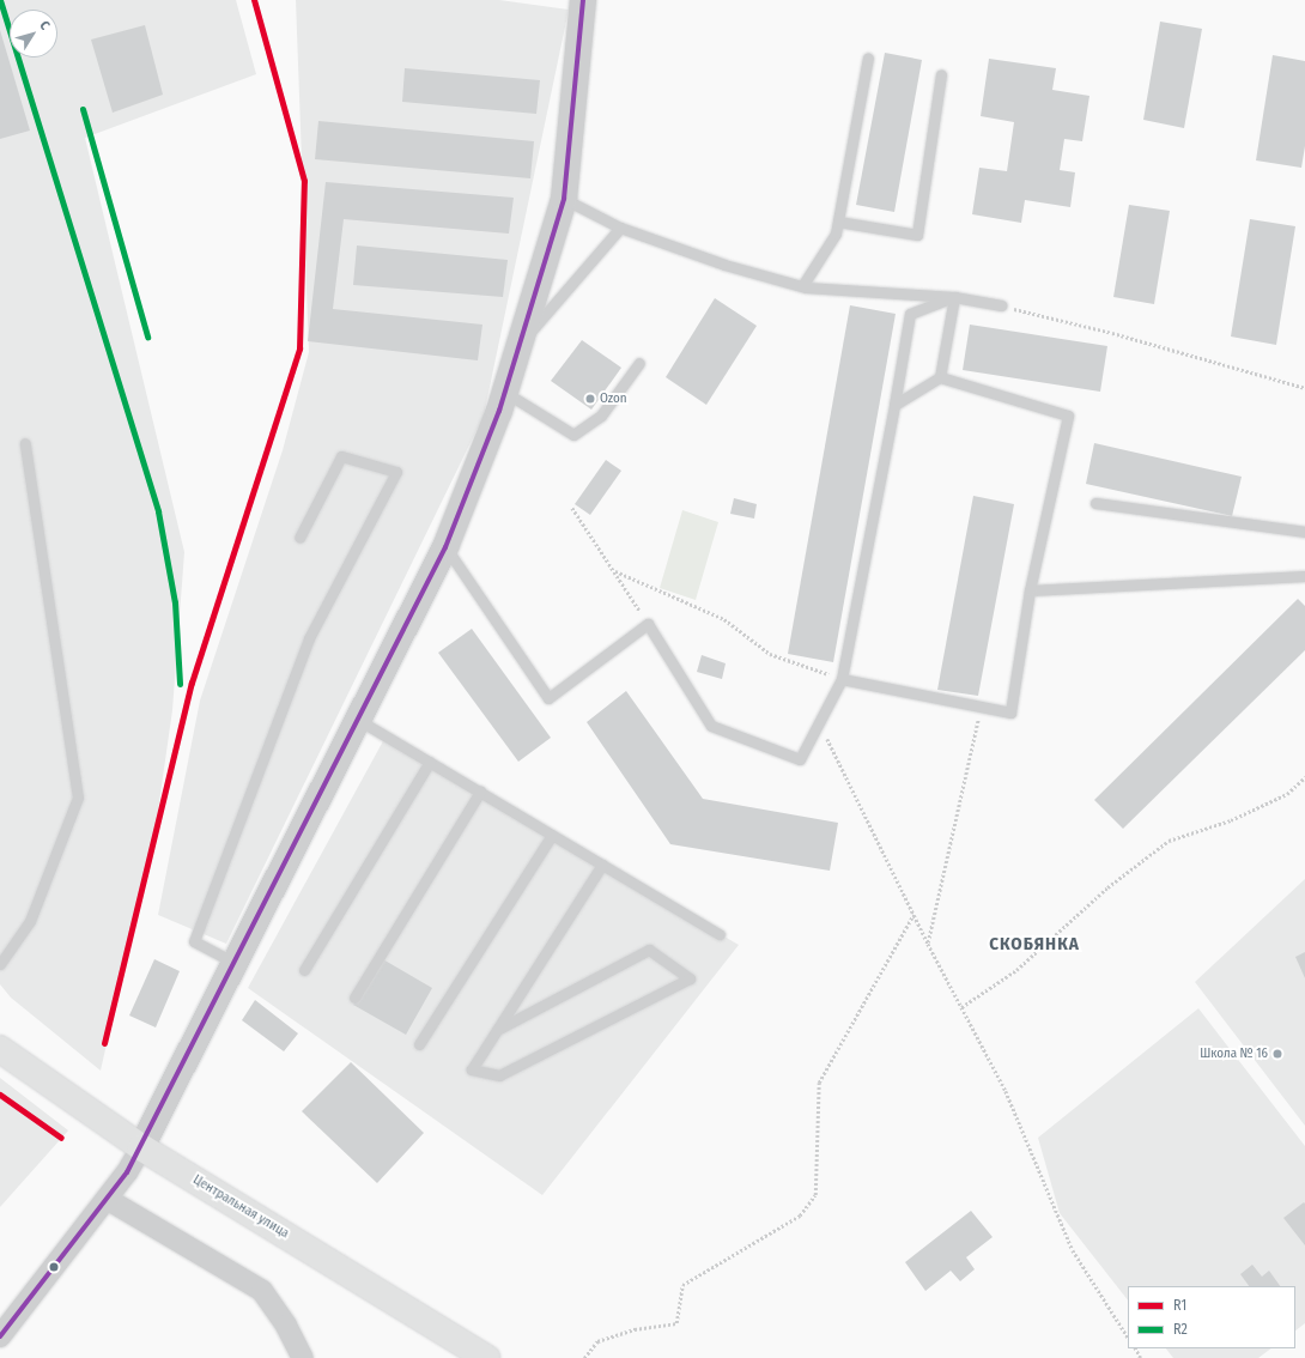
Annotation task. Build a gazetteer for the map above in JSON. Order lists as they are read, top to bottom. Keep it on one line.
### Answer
{"streets":{"main road":["Центральная улица"]},"districts":["СКОБЯНКА"],"places":["Ozon","Школа № 16"],"lines":["transit line R1","transit line R2"],"legend":["R1","R2"],"north":"top right"}
